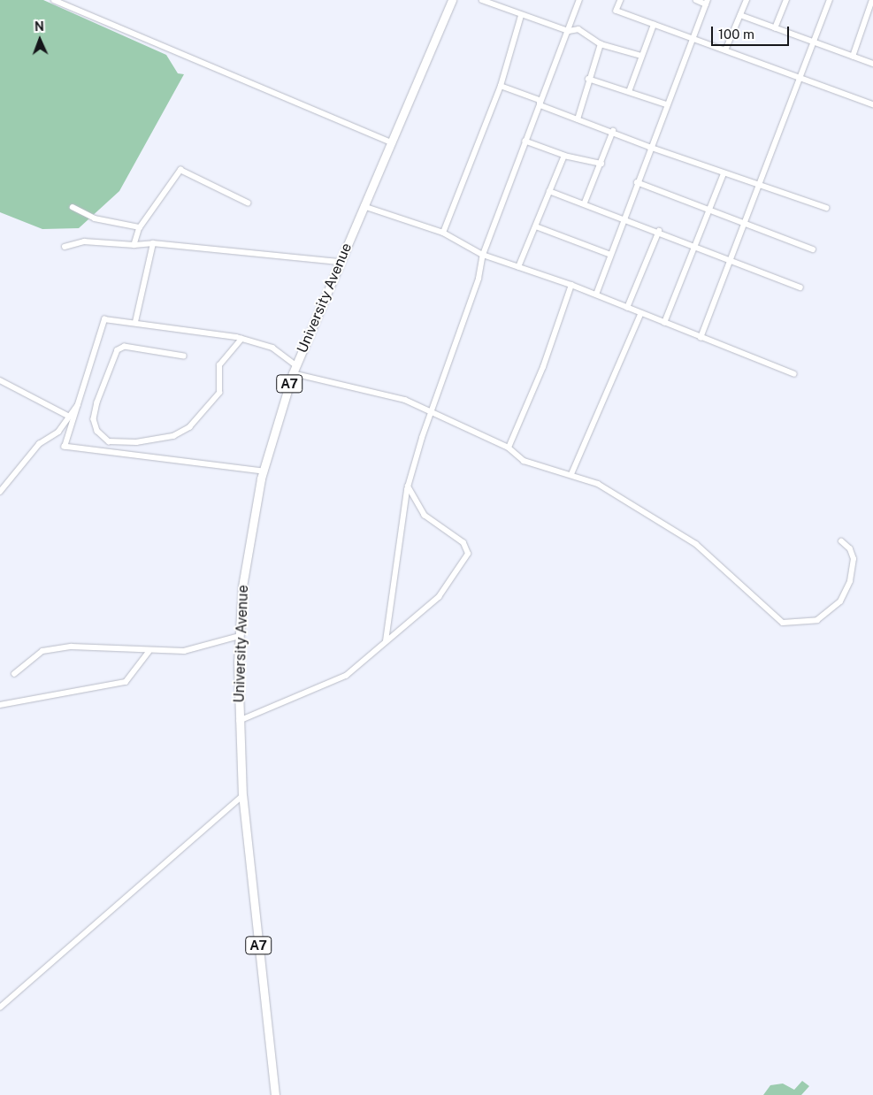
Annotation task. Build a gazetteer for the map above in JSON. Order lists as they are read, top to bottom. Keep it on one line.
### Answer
{"streets":{"highway":["University Avenue","A7"]},"crossings":[["University Avenue","A7"]],"scale_bar":"100 m","north":"top"}
